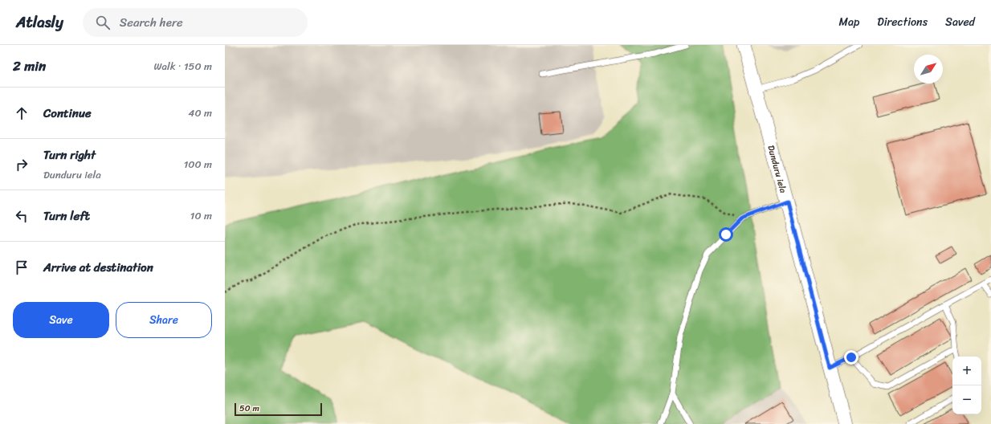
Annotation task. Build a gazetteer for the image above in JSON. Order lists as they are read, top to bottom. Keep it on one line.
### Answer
{"streets":{"street":["Dunduru iela"]},"scale_bar":"50 m","north":"top right","page":{"header":"Atlasly","search":"Search here","nav":["Map","Directions","Saved"],"heading":["2 min","Walk · 150 m"],"list":[["Continue","40 m"],["Turn right","Dunduru iela","100 m"],["Turn left","10 m"],"Arrive at destination"],"buttons":["Save","Share"],"map_buttons":["+","−"],"scale":"50 m"}}
